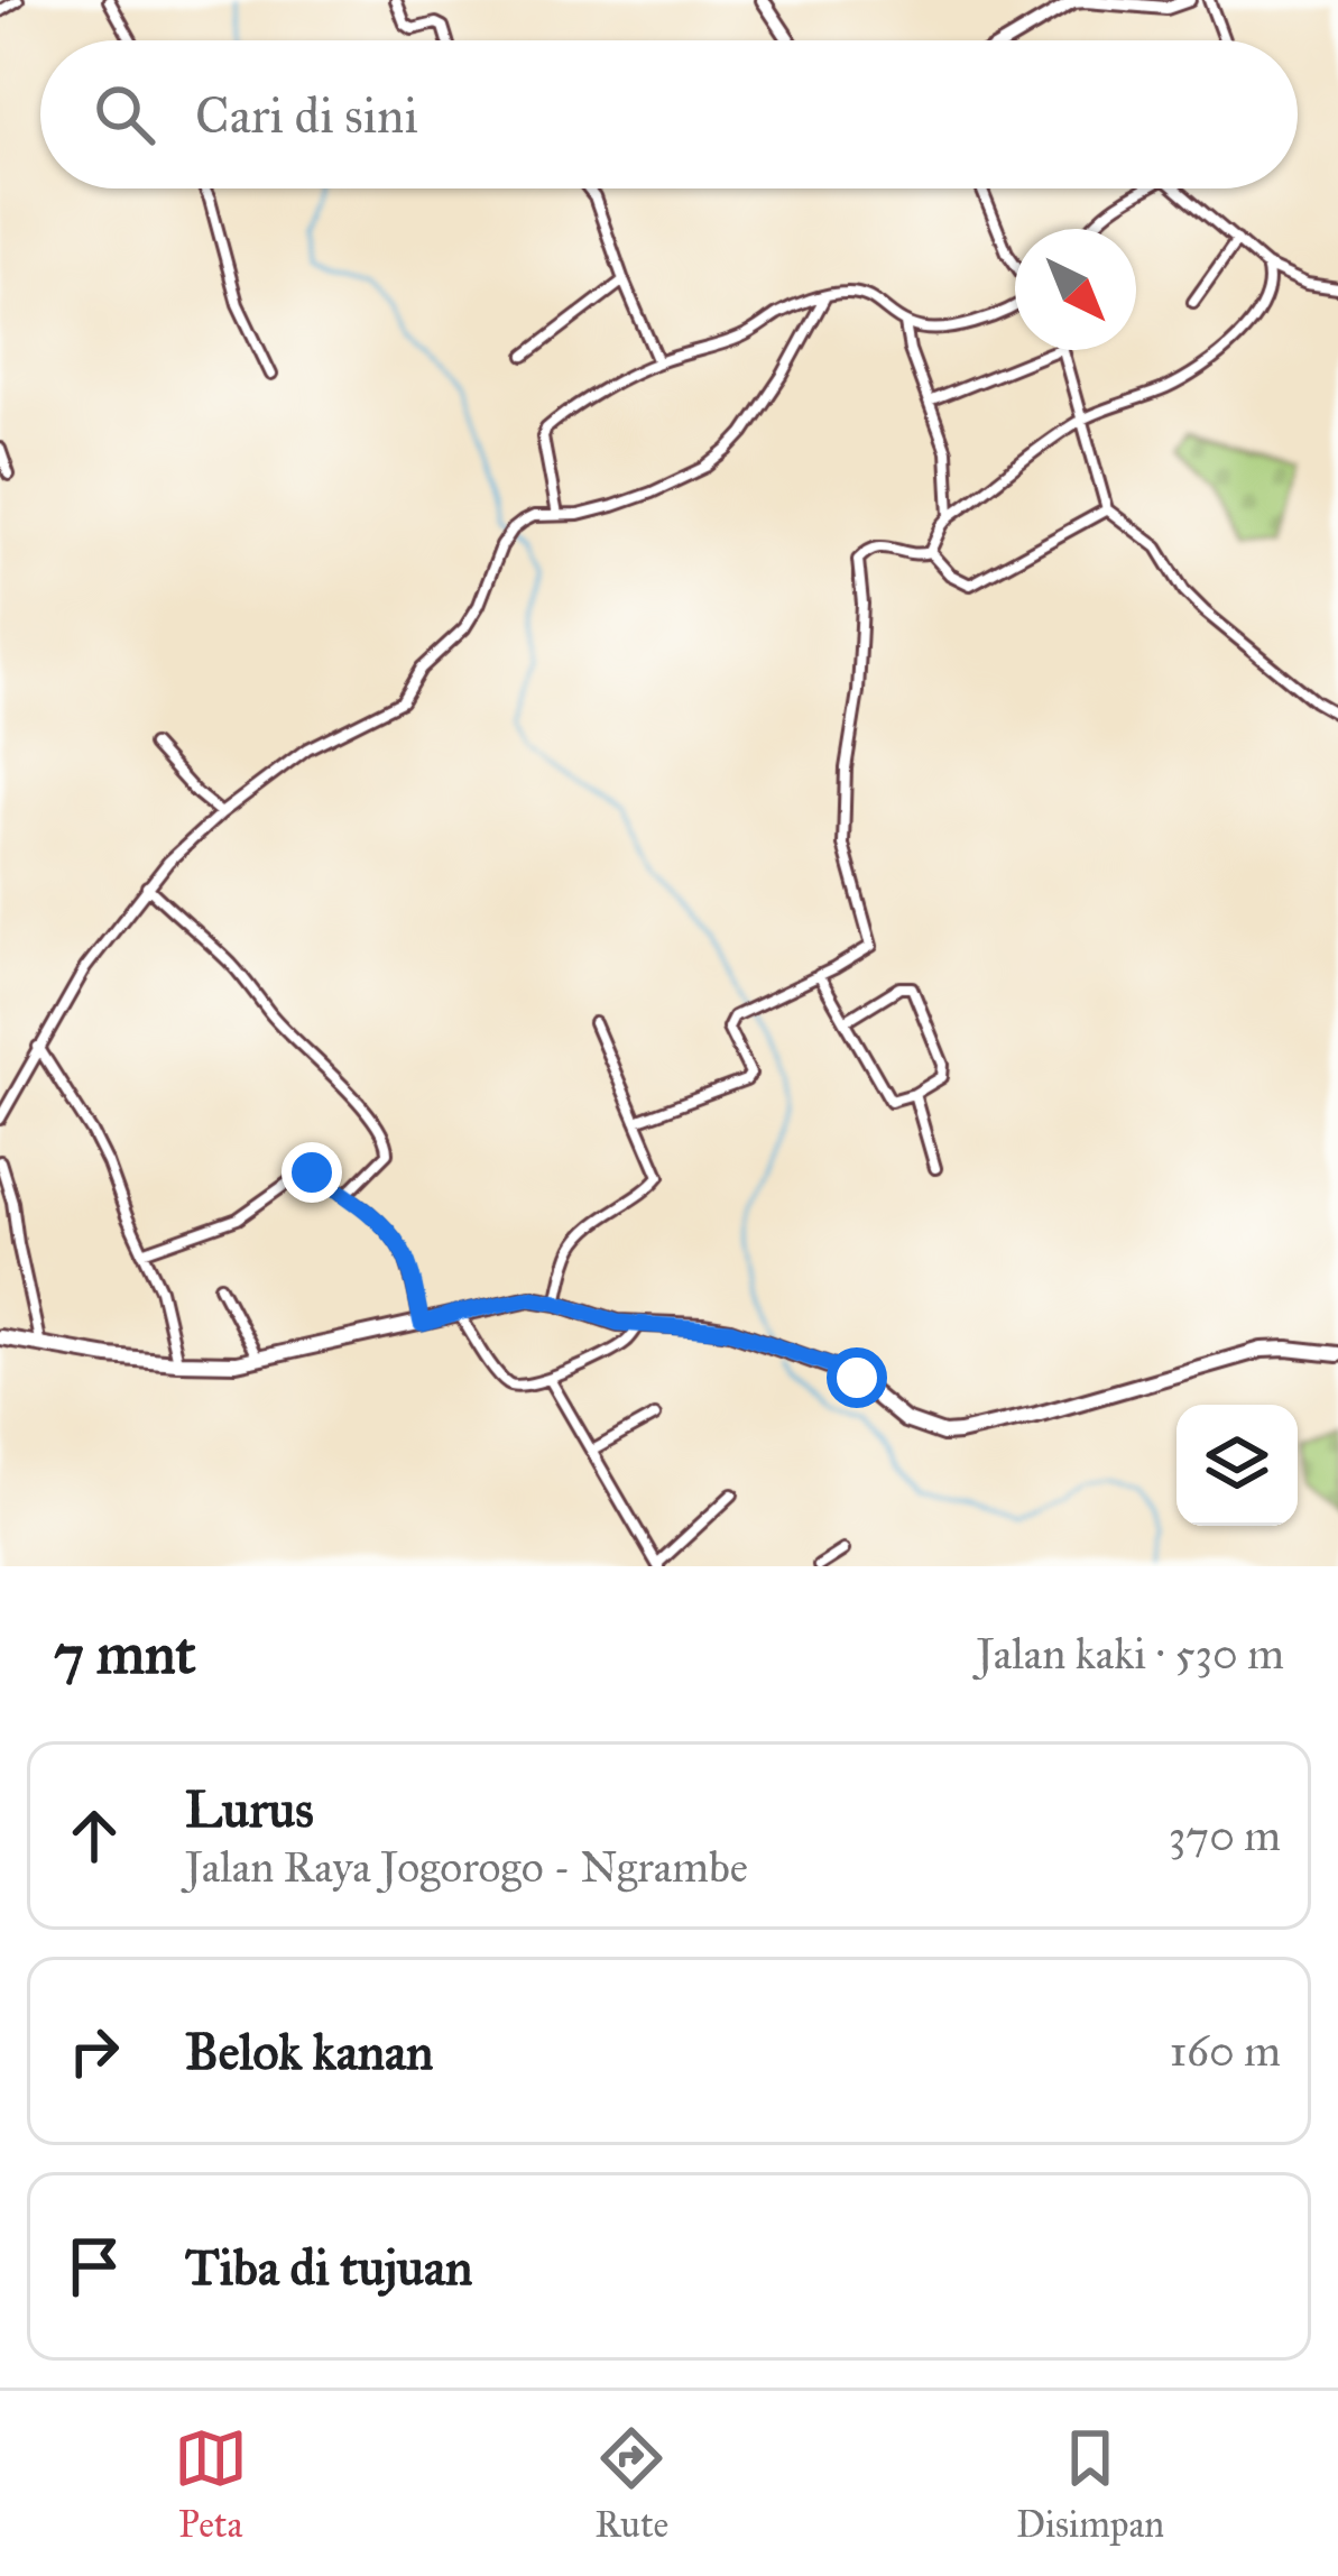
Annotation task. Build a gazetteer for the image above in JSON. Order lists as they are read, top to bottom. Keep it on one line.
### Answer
{"north":"bottom right","page":{"search":"Cari di sini","heading":["7 mnt","Jalan kaki · 530 m"],"list":[["Lurus","Jalan Raya Jogorogo - Ngrambe","370 m"],["Belok kanan","160 m"],"Tiba di tujuan"],"nav":["Peta","Rute","Disimpan"]}}
